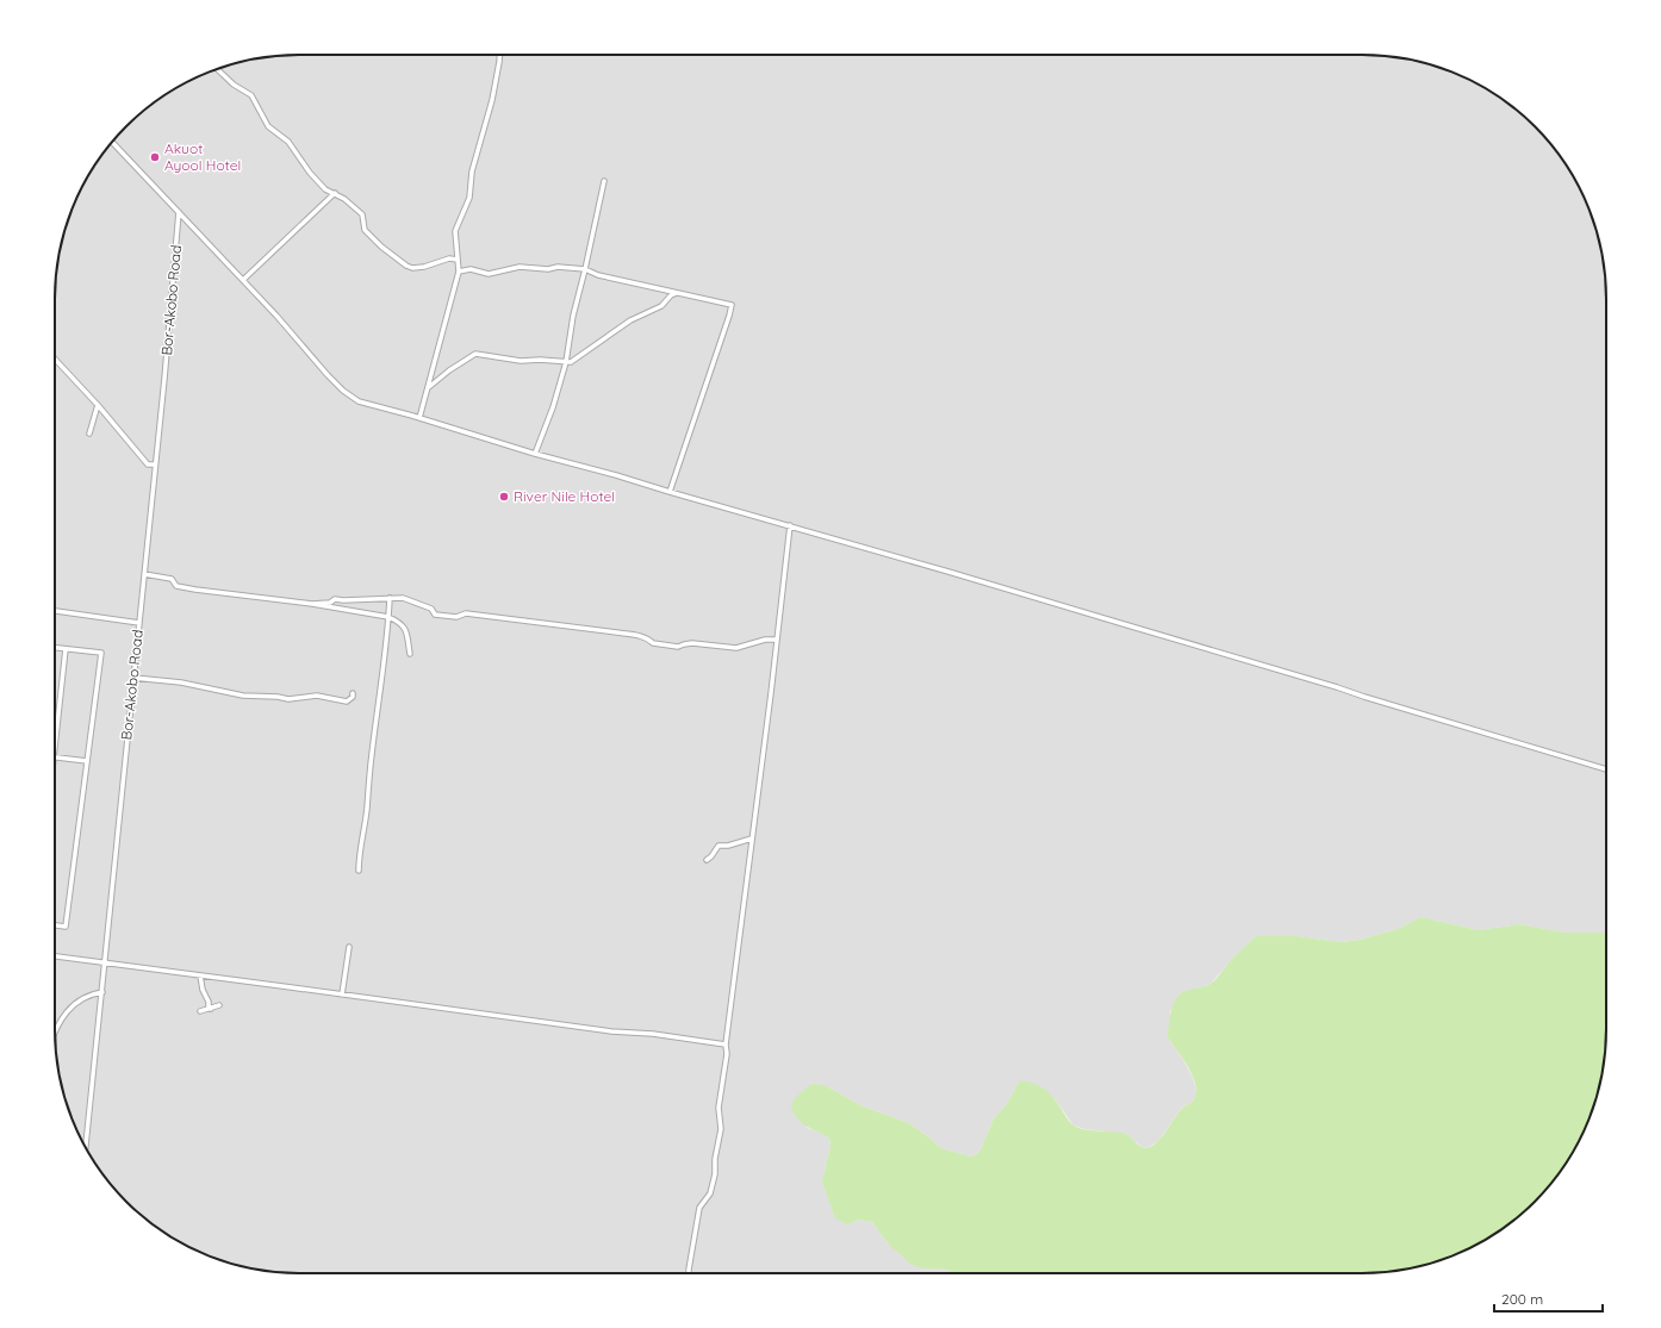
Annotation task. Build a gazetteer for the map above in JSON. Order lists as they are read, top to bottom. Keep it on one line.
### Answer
{"streets":{"street":["Bor-Akobo Road"]},"places":["Akuot Ayool Hotel","River Nile Hotel"],"scale_bar":"200 m"}
